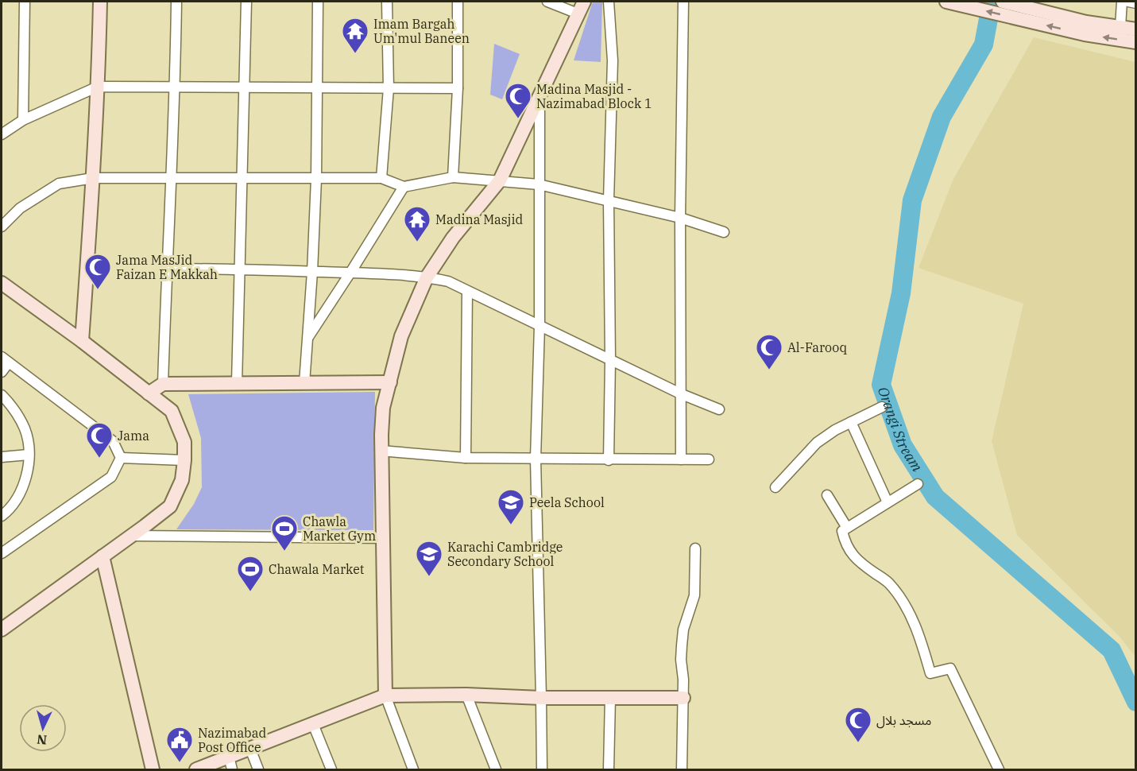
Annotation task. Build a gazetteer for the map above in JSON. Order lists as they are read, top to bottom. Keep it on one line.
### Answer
{"water":["Orangi Stream"],"places":{"temple":["Imam Bargah Um'mul Baneen","Madina Masjid"],"mosque":["Madina Masjid - Nazimabad Block 1","Jama MasJid Faizan E Makkah","Al-Farooq","Jama","مسجد بلال"],"school or university":["Peela School","Karachi Cambridge Secondary School"],"sports":["Chawla Market Gym","Chawala Market"],"public building":["Nazimabad Post Office"]},"north":"bottom"}
